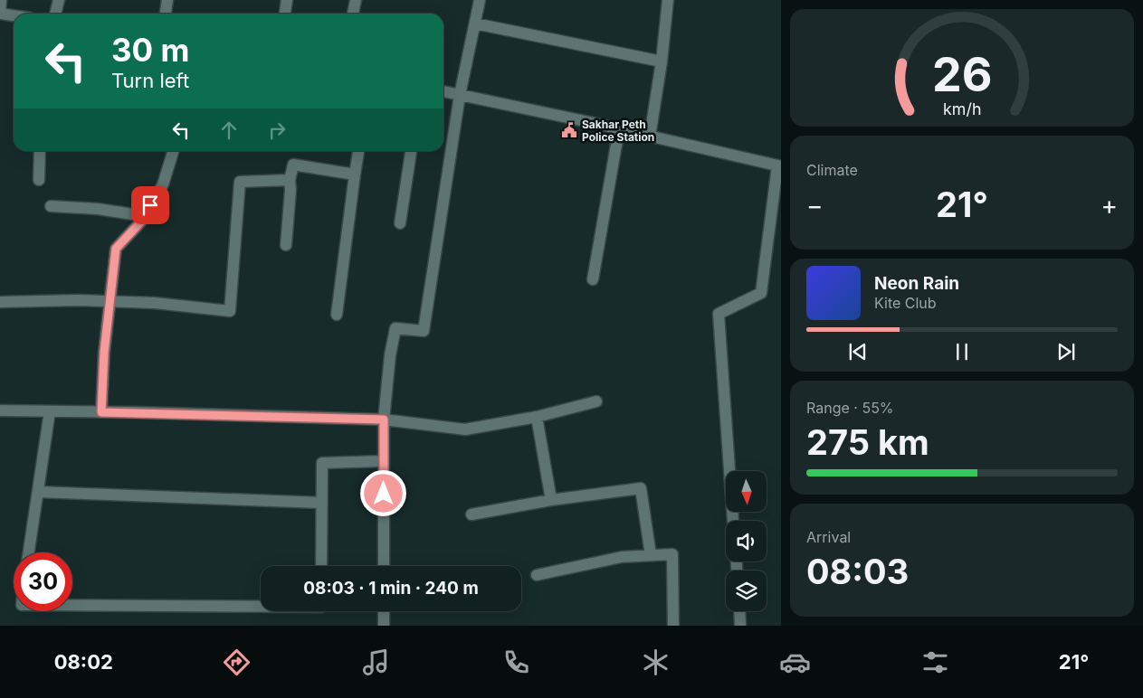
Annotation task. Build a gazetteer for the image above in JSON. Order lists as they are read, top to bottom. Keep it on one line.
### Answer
{"places":{"public building":["Sakhar Peth Police Station"]},"north":"bottom","page":{"turn":["30 m","Turn left"],"tile":["Climate",["Range · 55%","275 km"],["Arrival","08:03"]],"heat":["−","21°","+"],"song":["Neon Rain","Kite Club"],"limit":"30","trip":"08:03 · 1 min · 240 m","tabs":["08:02","21°"],"gauge":["26","km/h"]}}
